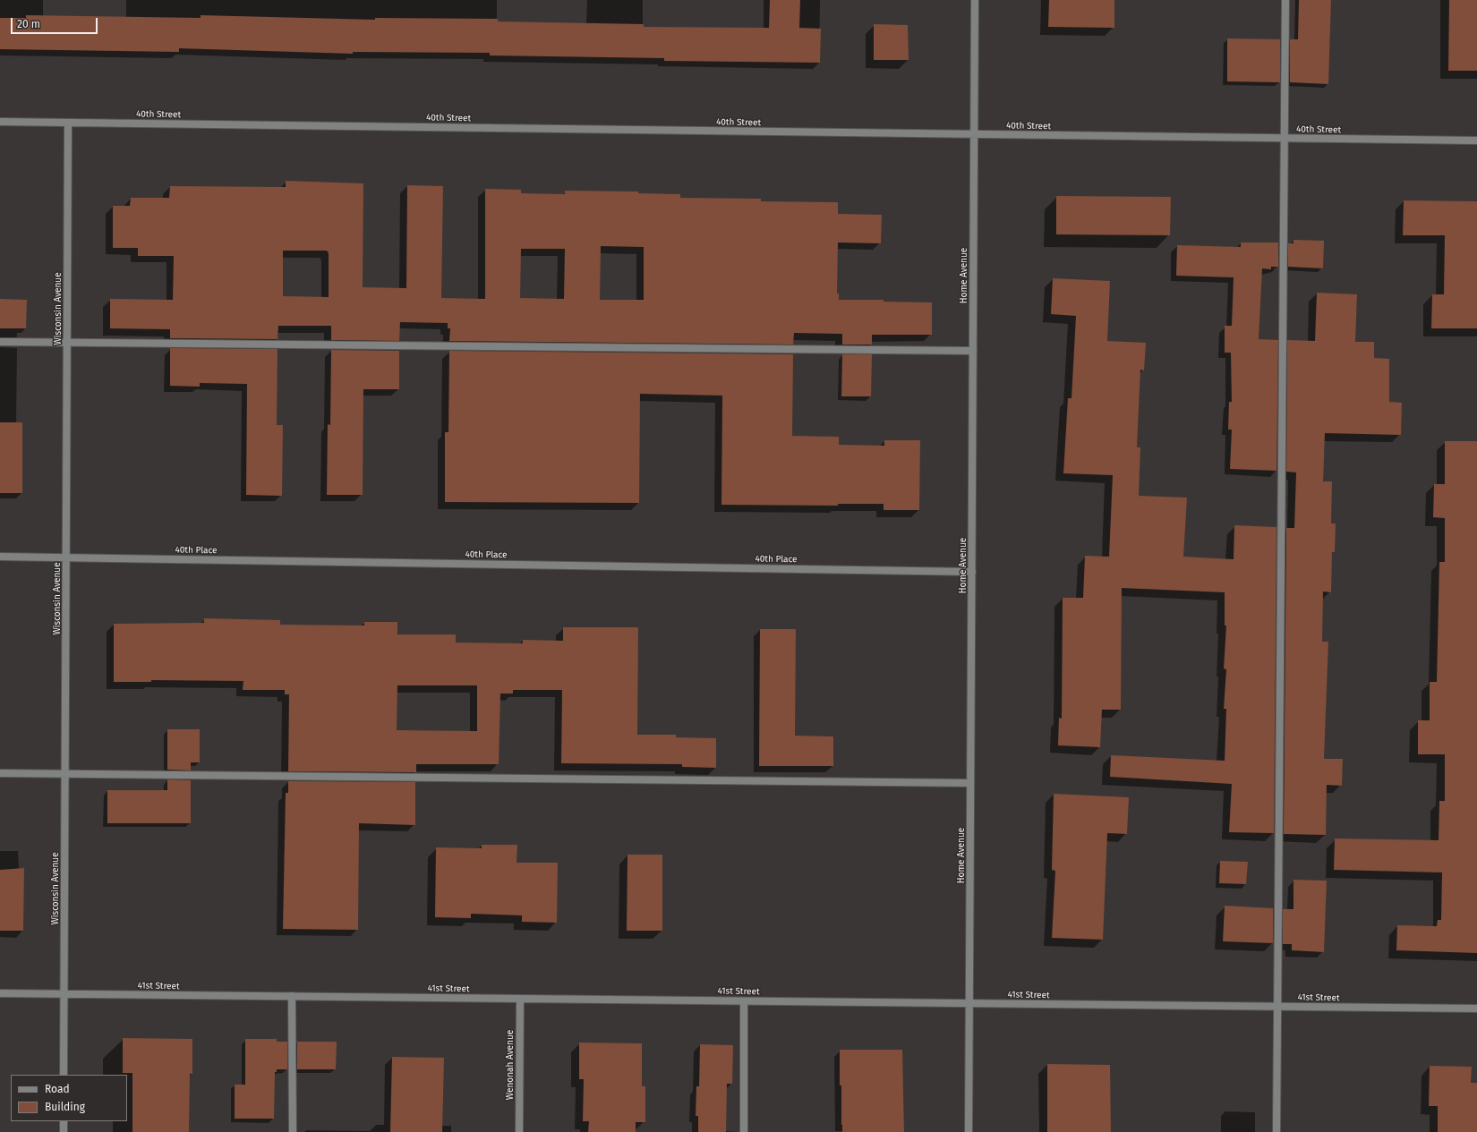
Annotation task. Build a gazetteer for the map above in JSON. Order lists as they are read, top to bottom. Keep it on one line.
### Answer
{"streets":{"street":["40th Street","Home Avenue","Wisconsin Avenue","40th Place","41st Street","Wenonah Avenue"]},"crossings":[["40th Street","Home Avenue"],["40th Street","Wisconsin Avenue"],["Home Avenue","40th Place"],["Home Avenue","41st Street"],["Wisconsin Avenue","40th Place"],["Wisconsin Avenue","41st Street"],["41st Street","Wenonah Avenue"]],"legend":["Road","Building"],"scale_bar":"20 m"}
